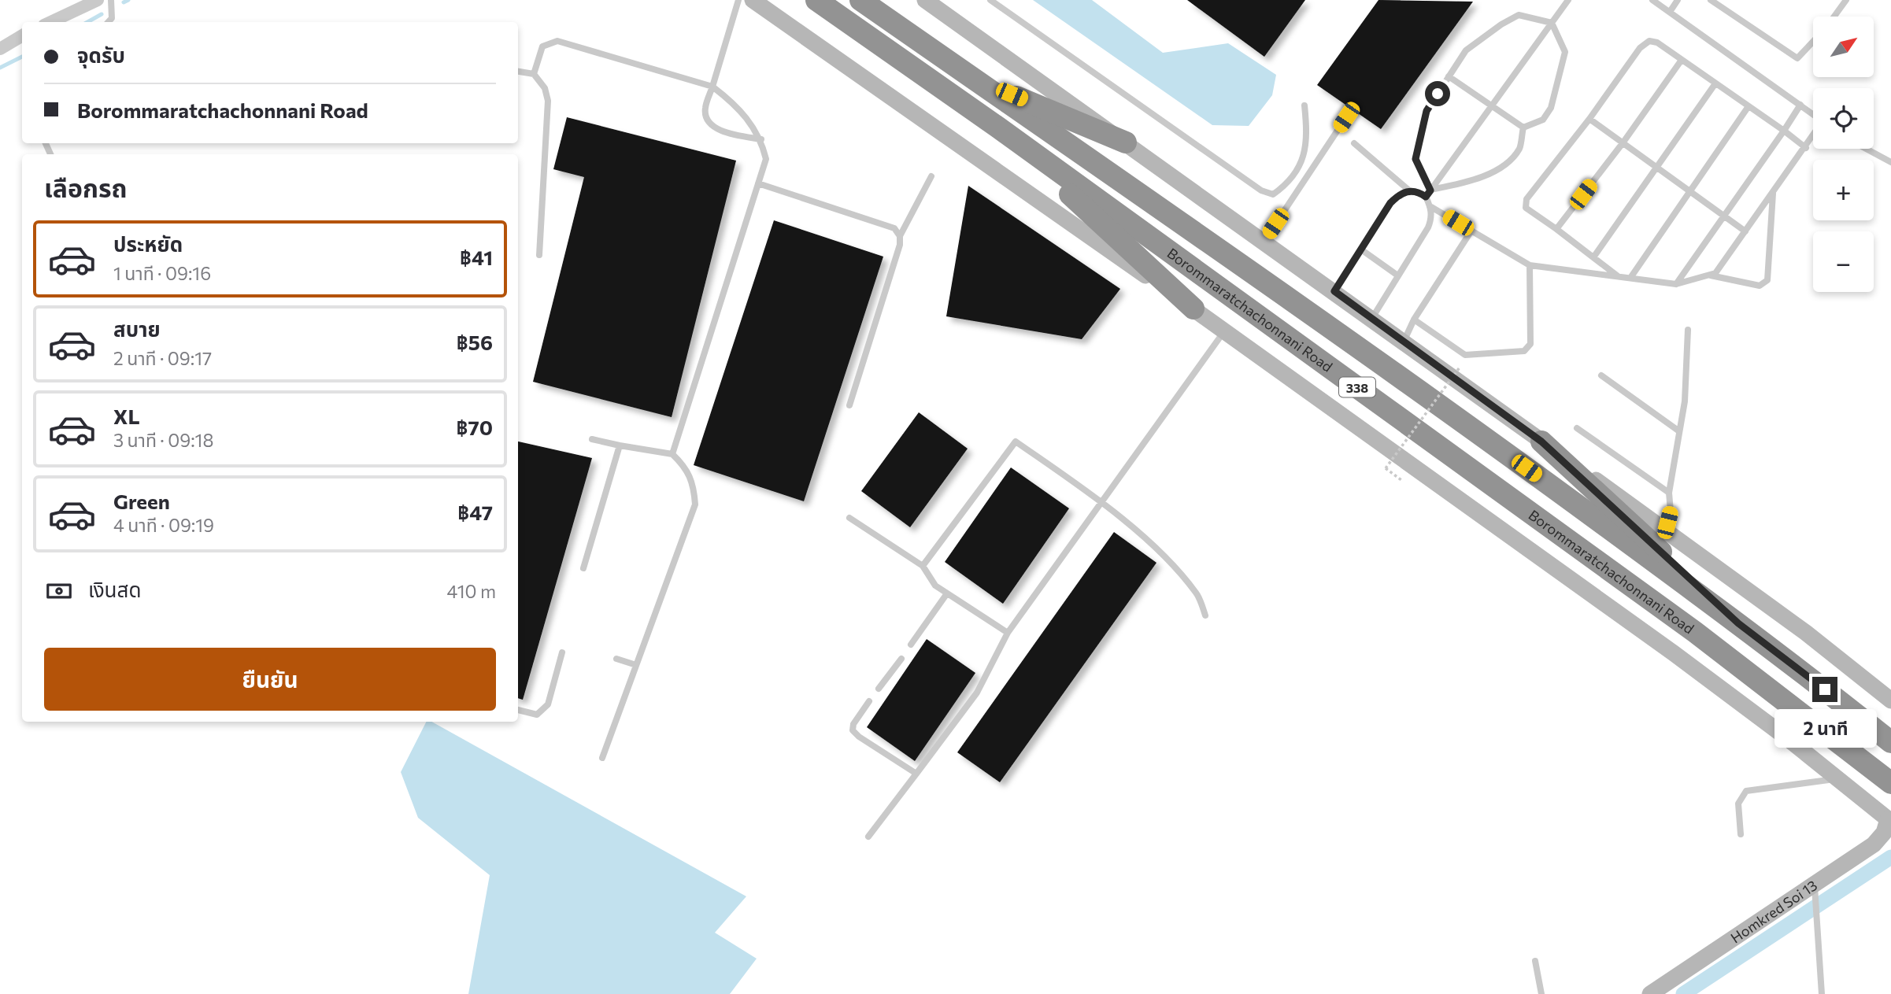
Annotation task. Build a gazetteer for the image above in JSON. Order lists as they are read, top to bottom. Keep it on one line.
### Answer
{"streets":{"highway":["Borommaratchachonnani Road","338"],"main road":["Homkred Soi 13"]},"north":"top right","page":{"map_buttons":["+","−"],"banner":["จุดรับ","Borommaratchachonnani Road"],"heading":"เลือกรถ","list":[{"name":"ประหยัด","note":"1 นาที · 09:16","value":"฿41"},{"name":"สบาย","note":"2 นาที · 09:17","value":"฿56"},{"name":"XL","note":"3 นาที · 09:18","value":"฿70"},{"name":"Green","note":"4 นาที · 09:19","value":"฿47"}],"pay":["เงินสด","410 m"],"buttons":"ยืนยัน","bubble":"2 นาที"}}
